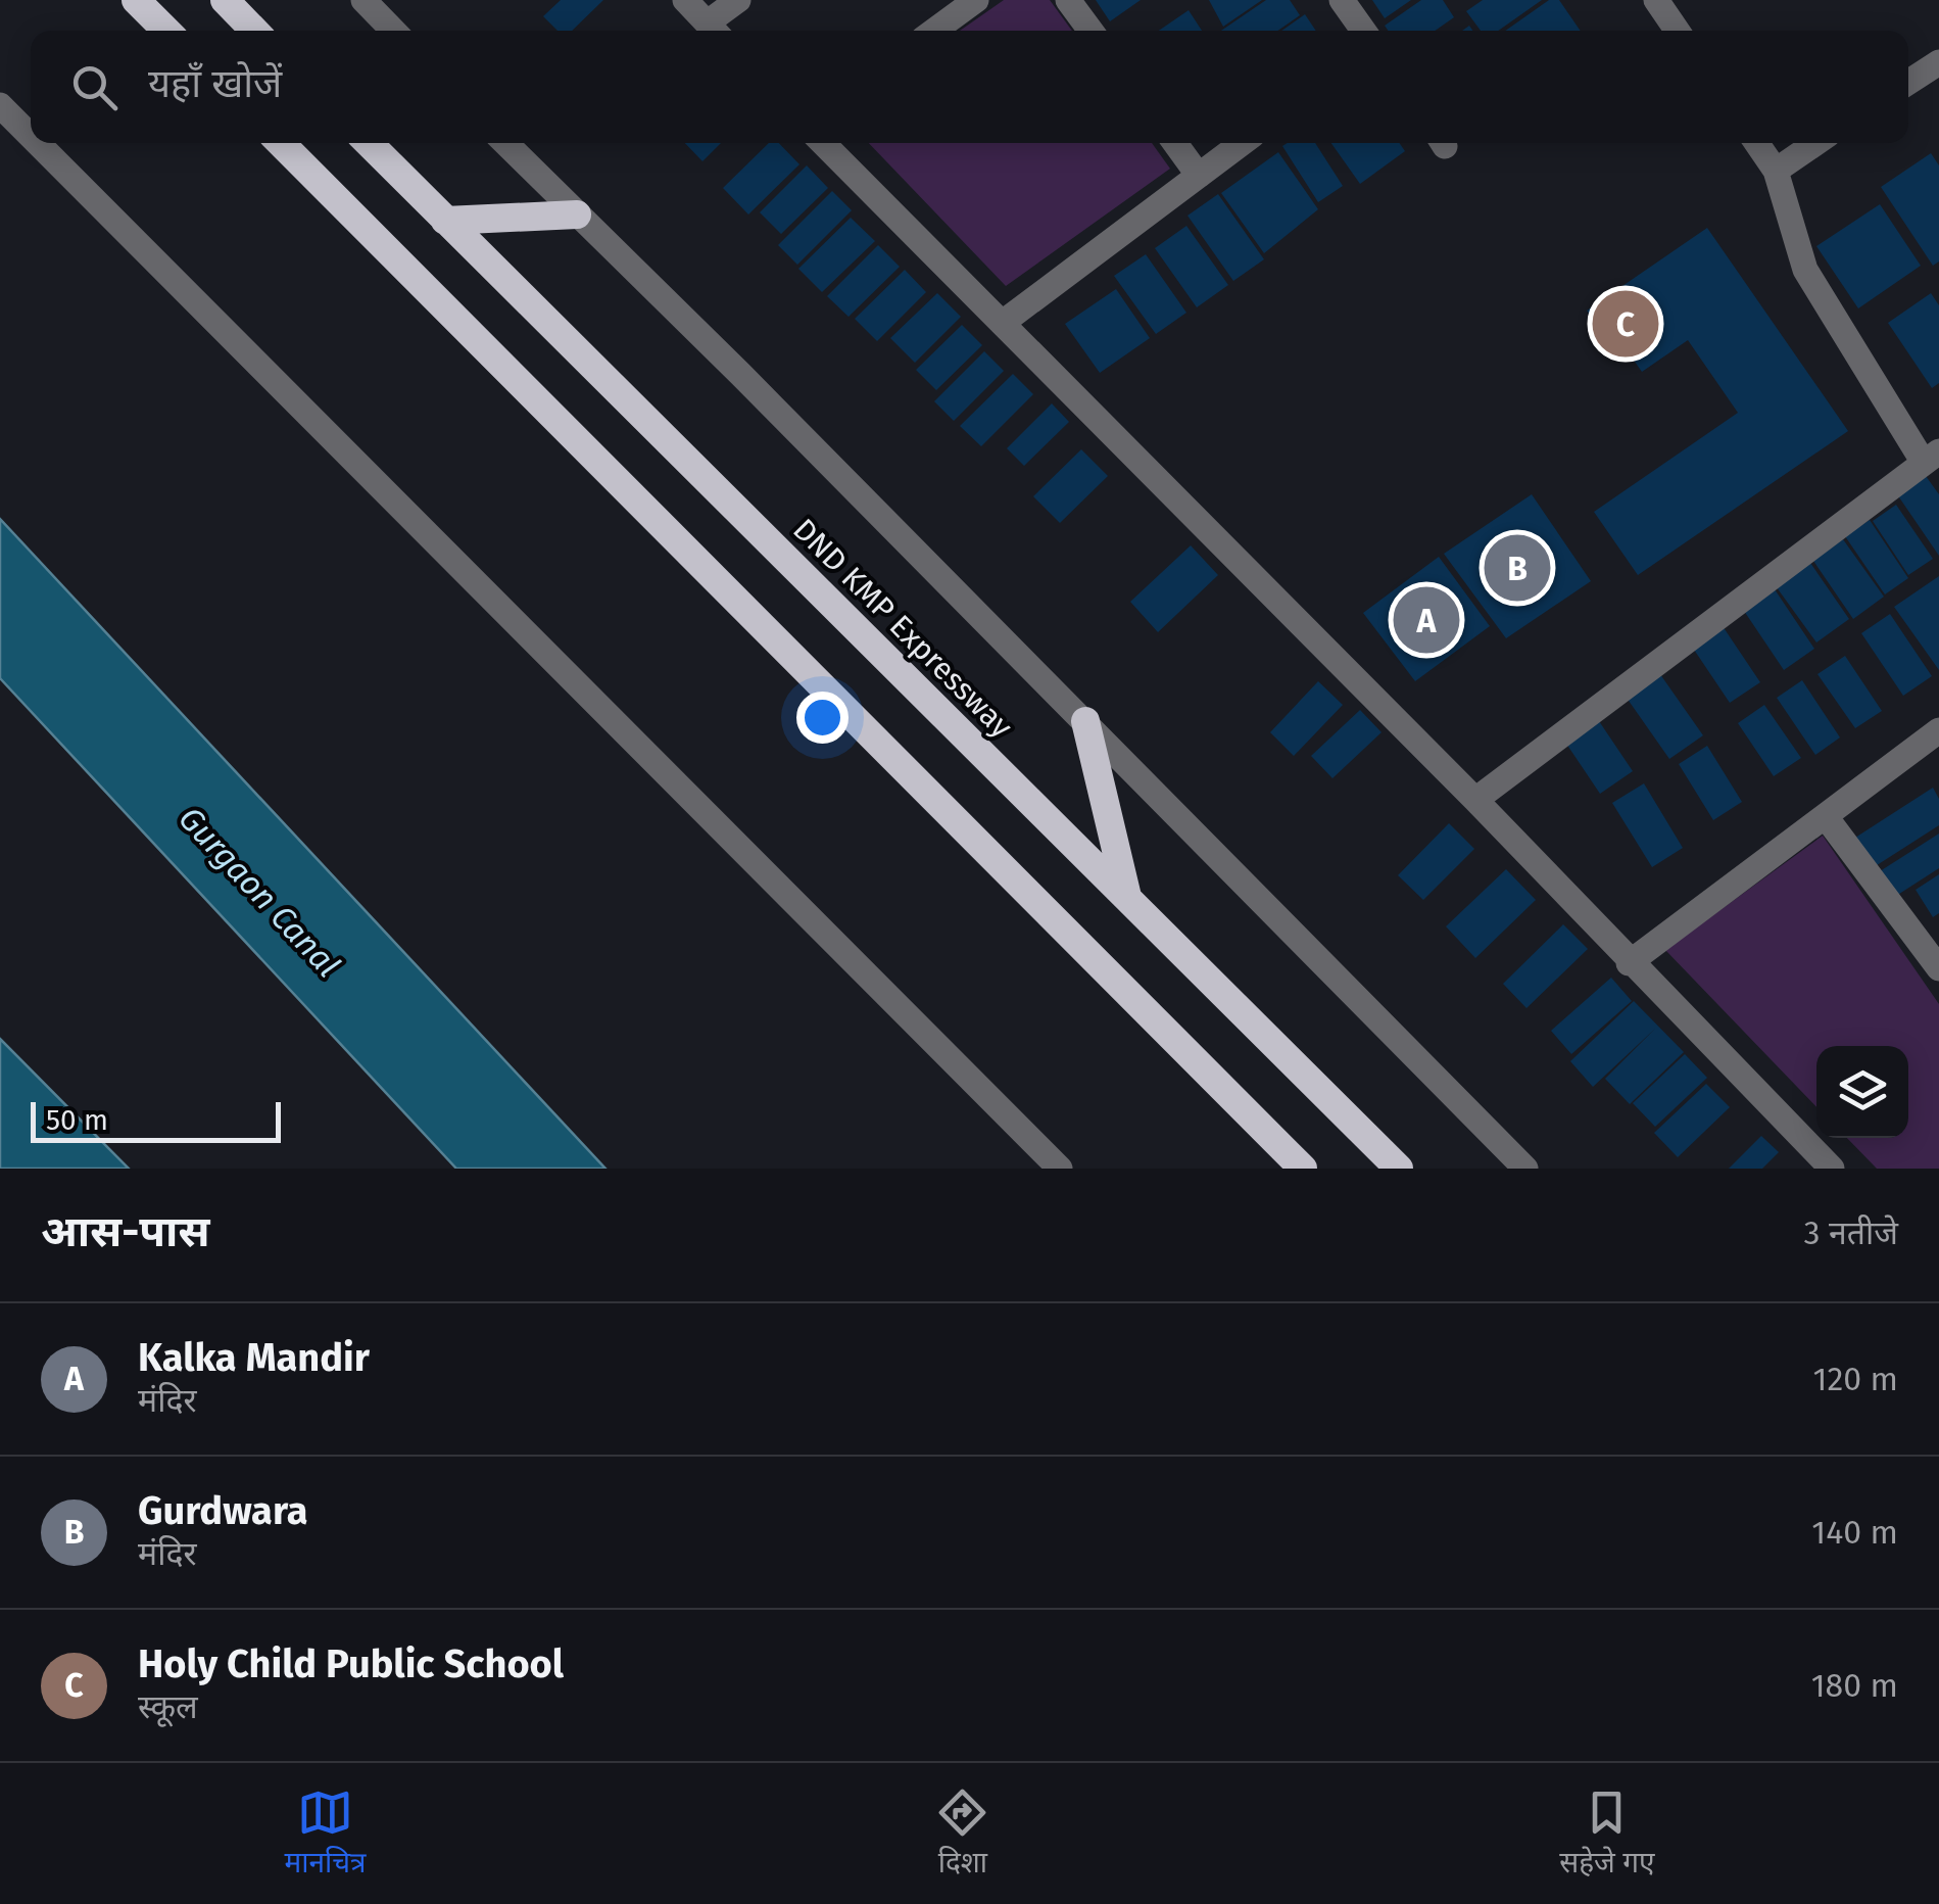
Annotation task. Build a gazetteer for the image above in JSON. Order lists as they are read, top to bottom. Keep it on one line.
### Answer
{"streets":{"highway":["DND KMP Expressway"]},"water":["Gurgaon Canal"],"scale_bar":"50 m","page":{"search":"यहाँ खोजें","pins":["C","B","A"],"scale":"50 m","heading":["आस-पास","3 नतीजे"],"list":[{"mark":"A","name":"Kalka Mandir","note":"मंदिर","value":"120 m"},{"mark":"B","name":"Gurdwara","note":"मंदिर","value":"140 m"},{"mark":"C","name":"Holy Child Public School","note":"स्कूल","value":"180 m"}],"nav":["मानचित्र","दिशा","सहेजे गए"]}}
